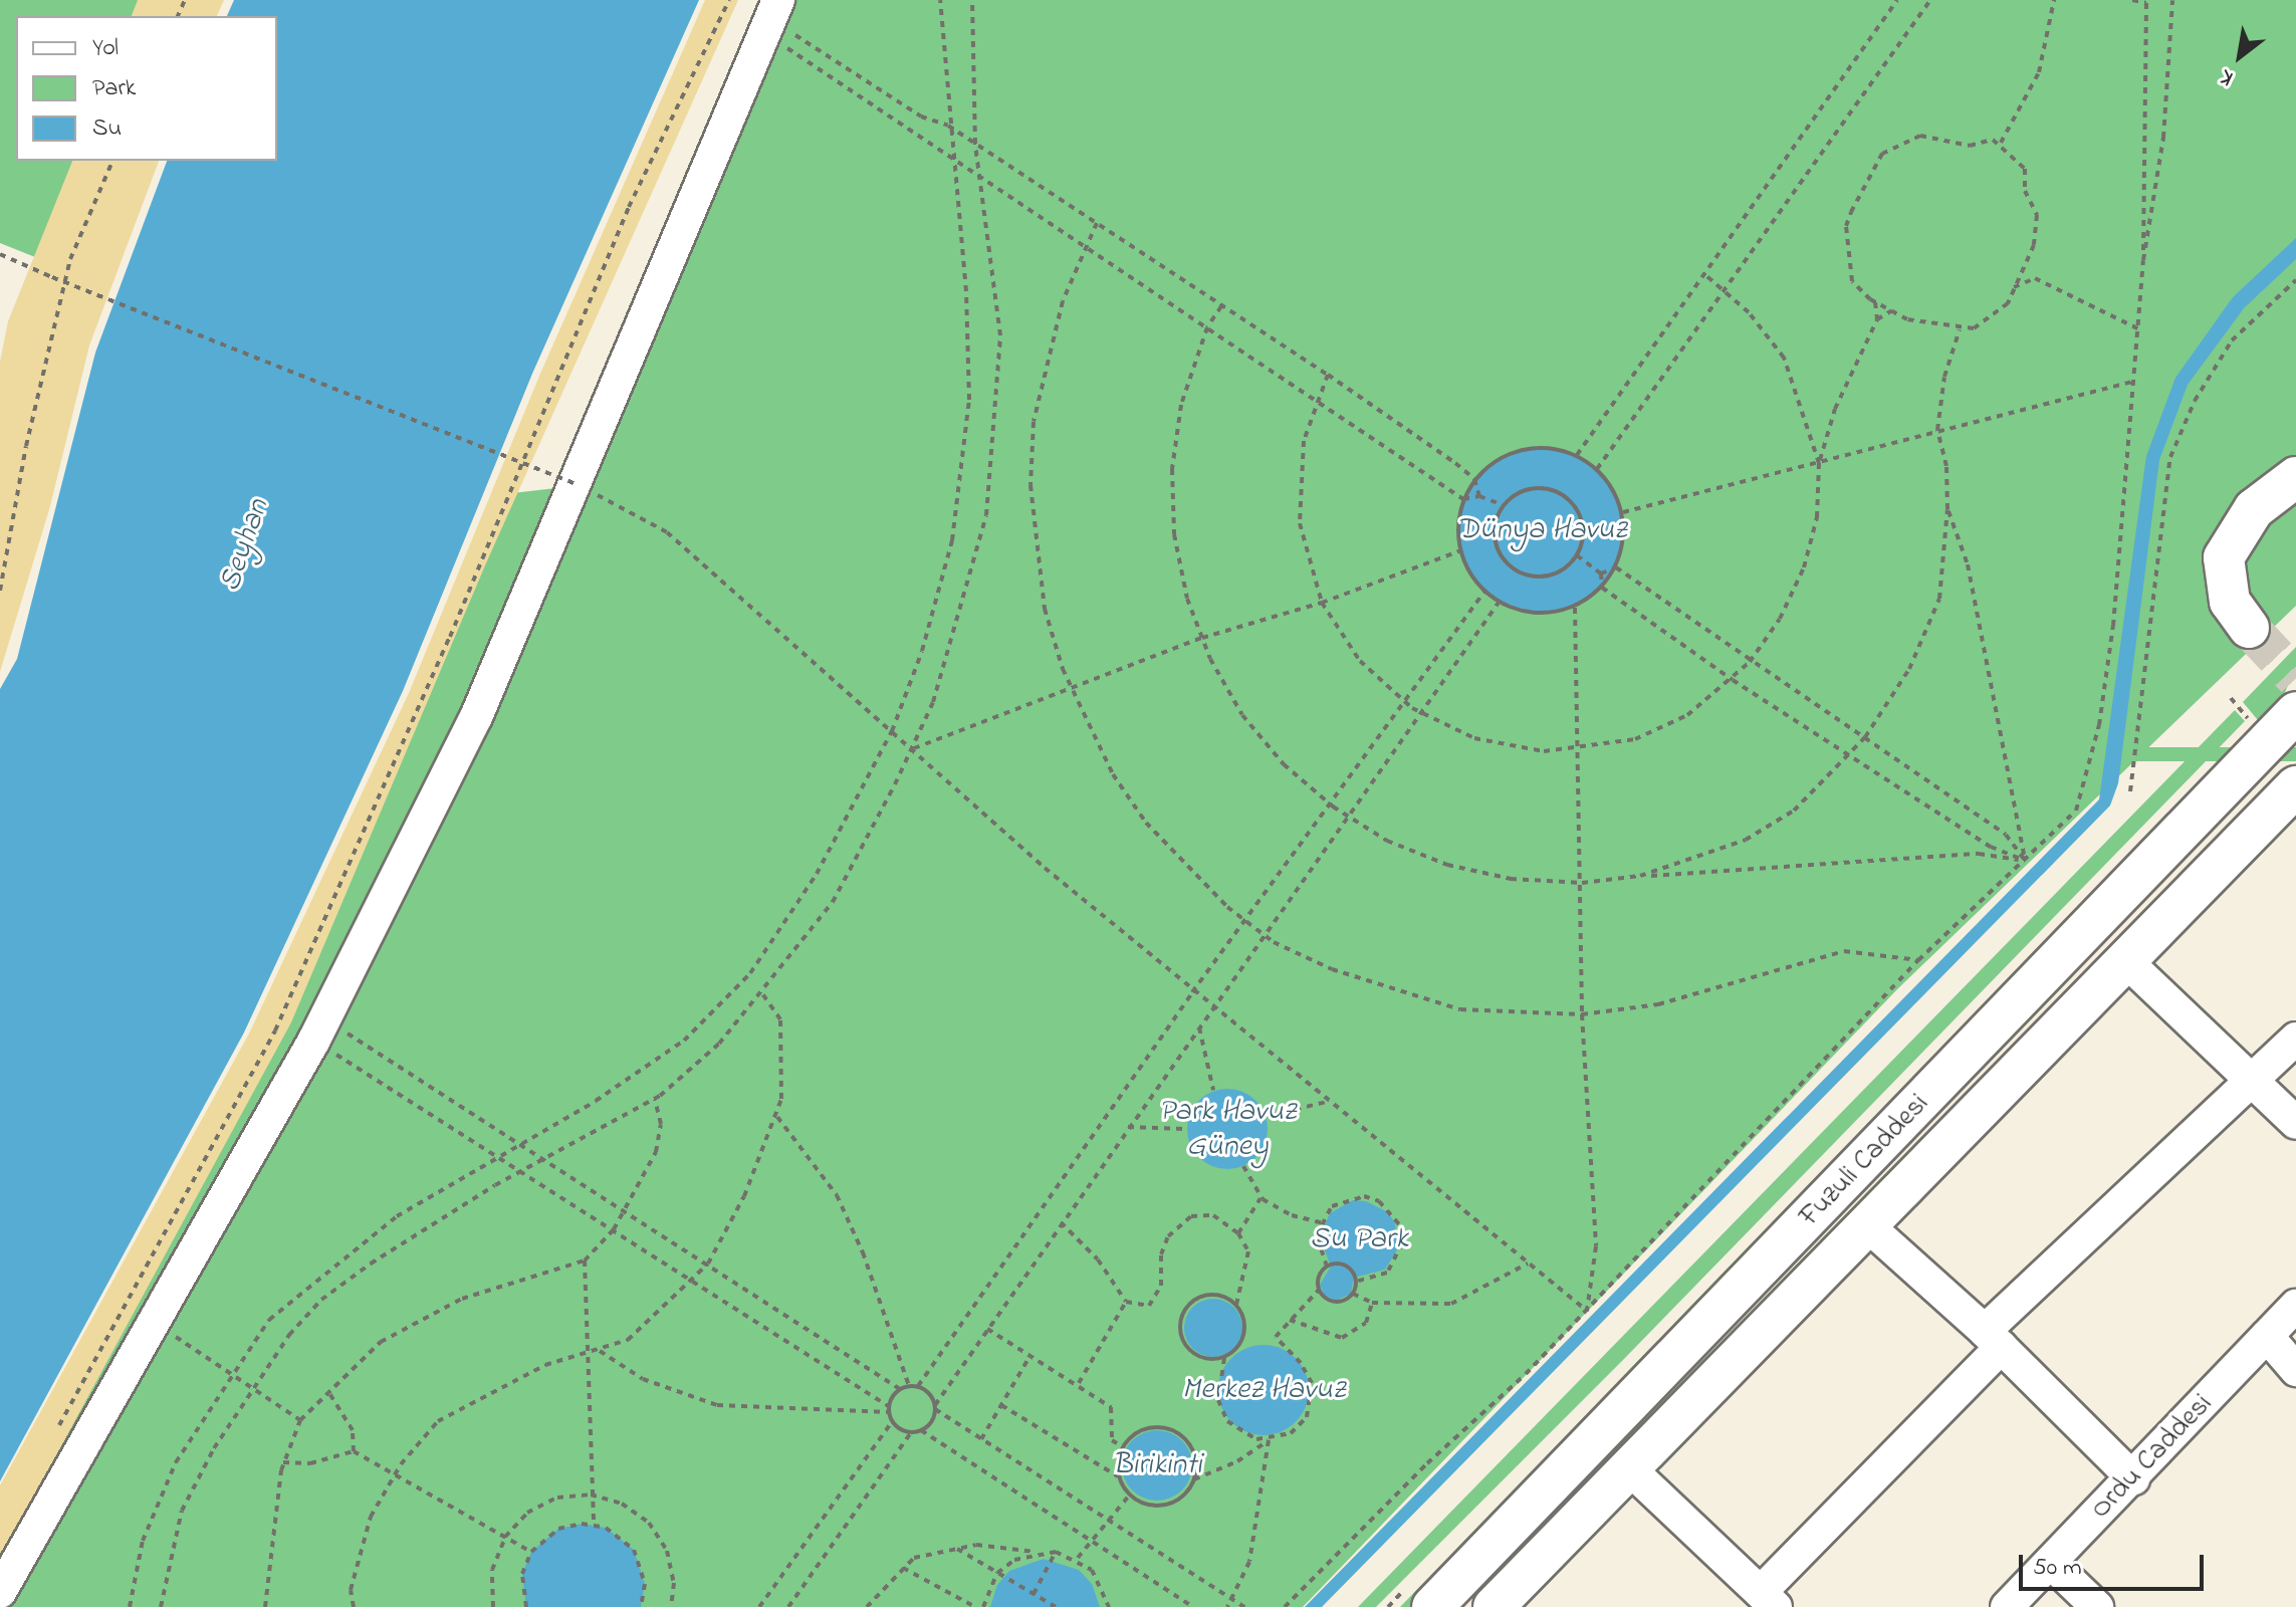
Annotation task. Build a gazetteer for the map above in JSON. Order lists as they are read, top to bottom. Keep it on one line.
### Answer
{"streets":{"main road":["Fuzuli Caddesi"],"street":["Ordu Caddesi"]},"water":["Dünya Havuz","Seyhan","Park Havuz Güney","Su Park","Merkez Havuz","Birikinti"],"legend":["Yol","Park","Su"],"scale_bar":"50 m","north":"bottom left"}
